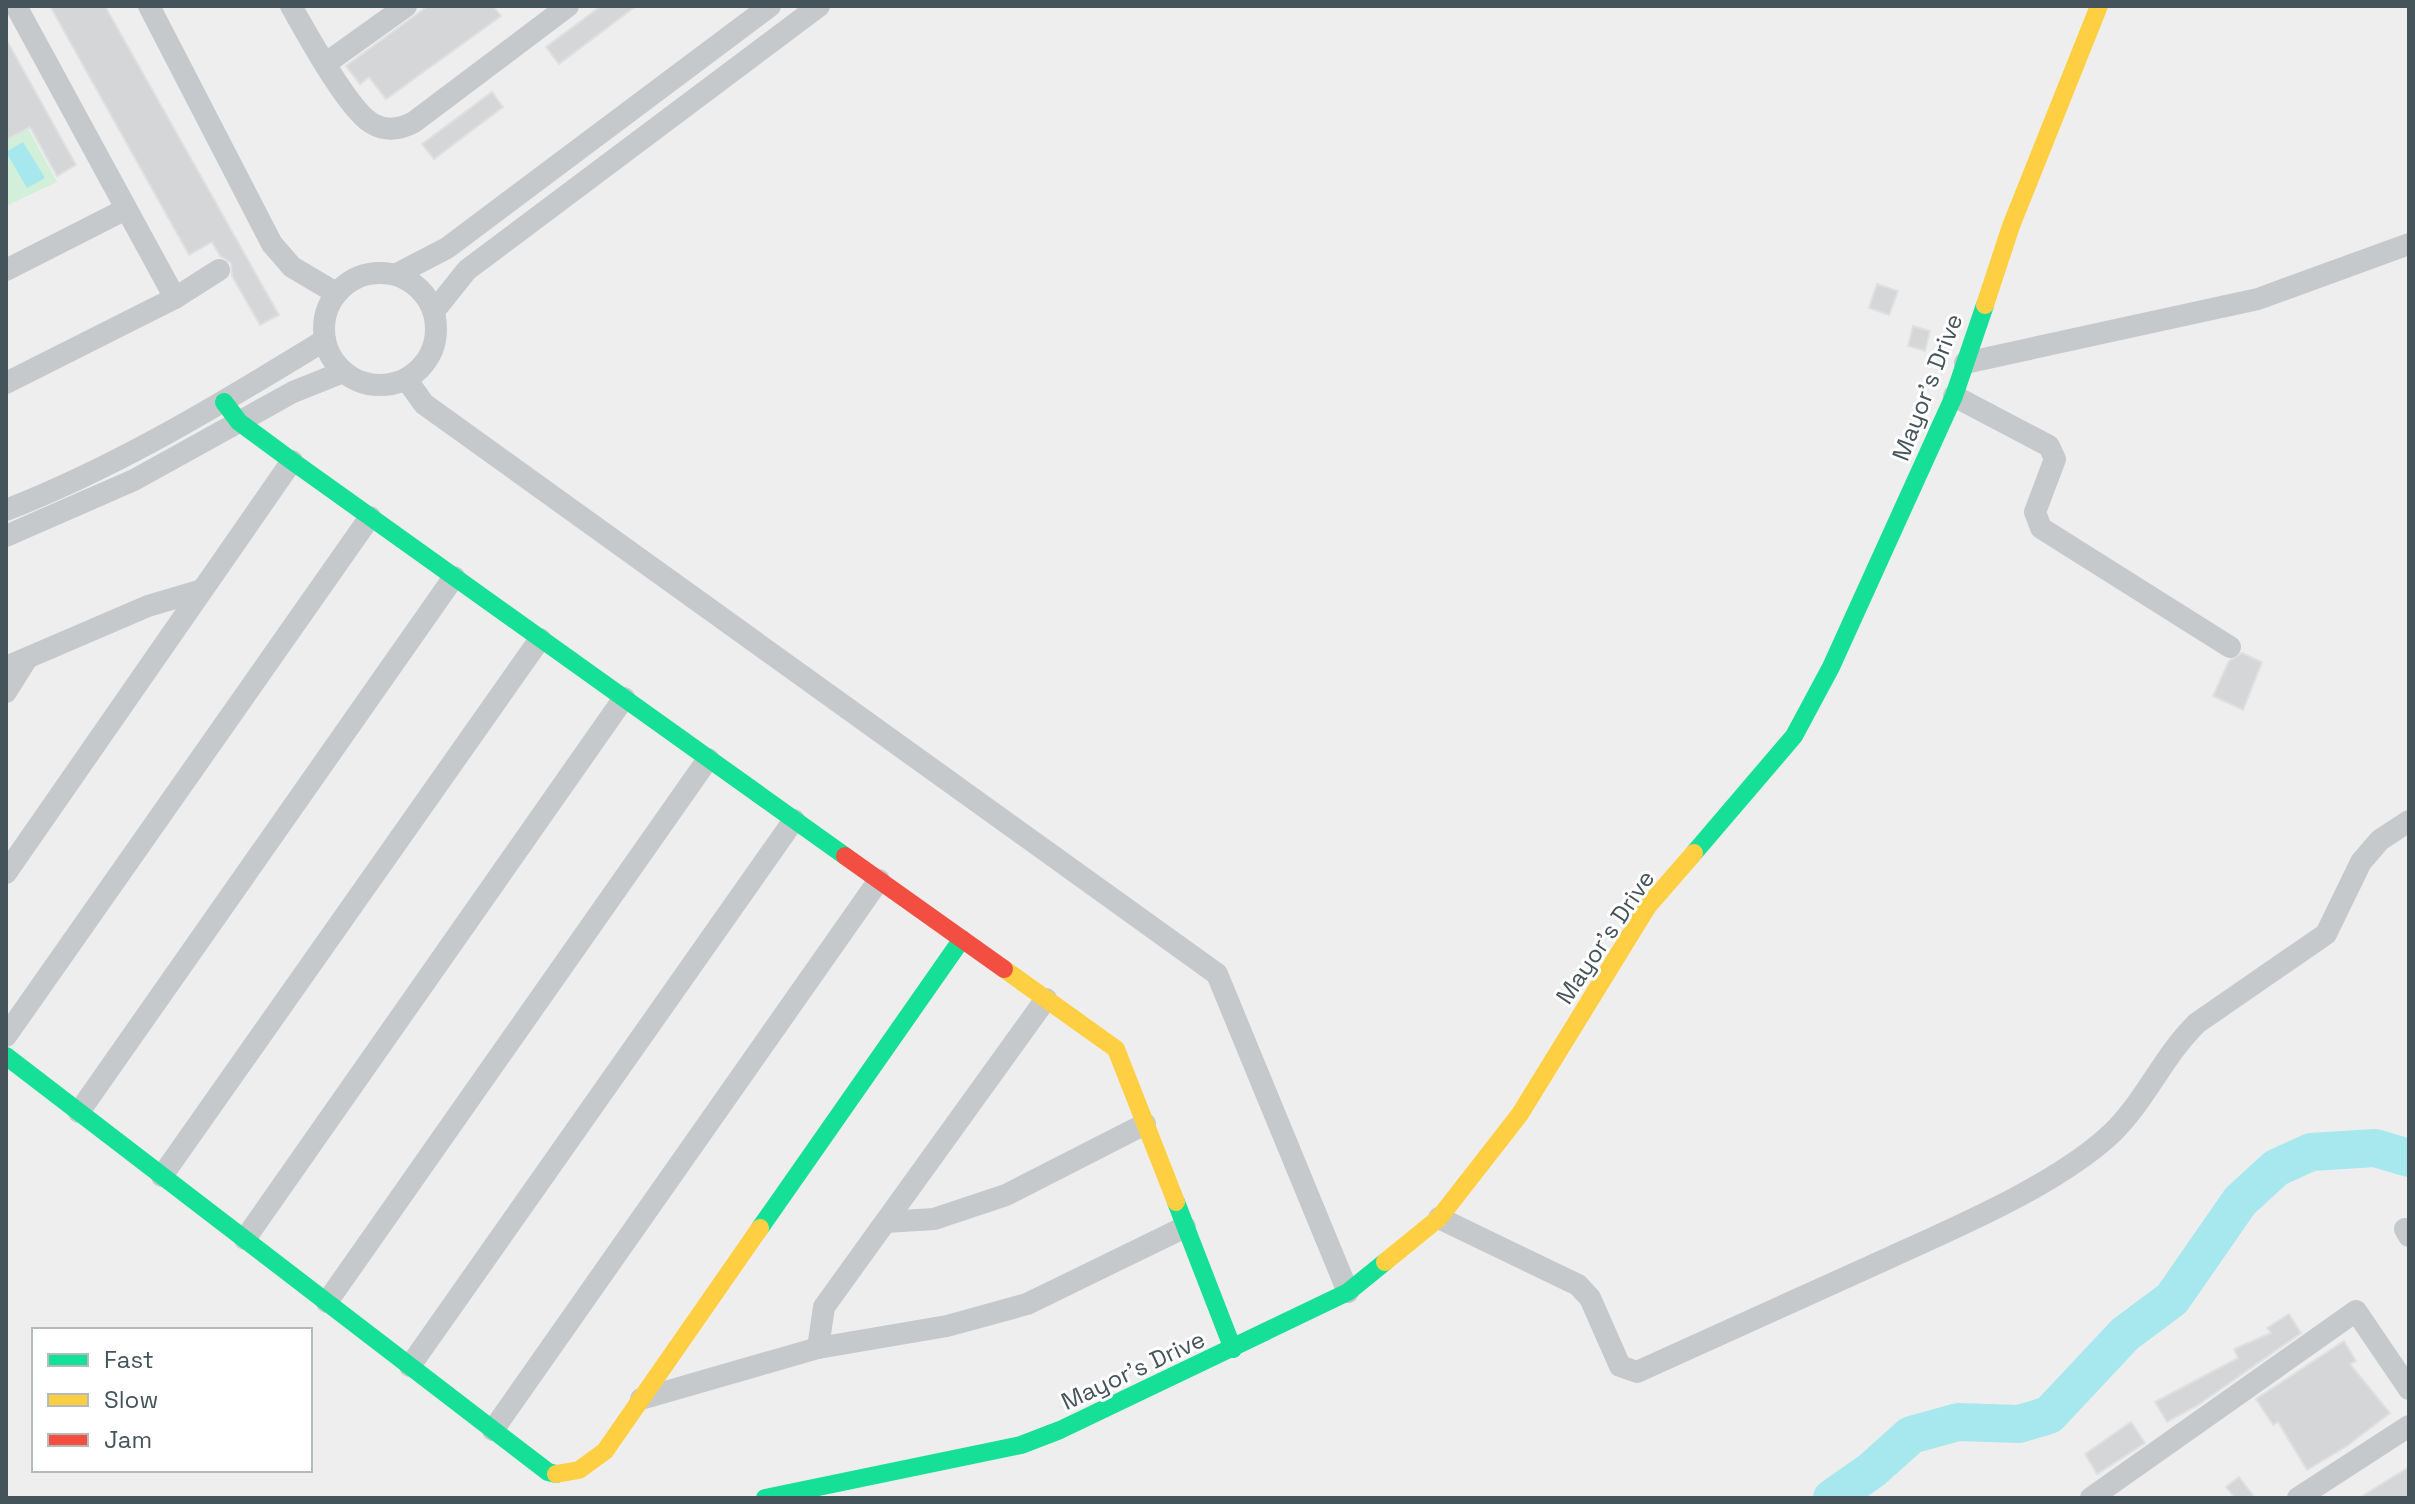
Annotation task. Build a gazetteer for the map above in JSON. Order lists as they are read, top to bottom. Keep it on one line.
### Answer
{"streets":{"street":["Mayor's Drive"]},"legend":["Fast","Slow","Jam"]}
